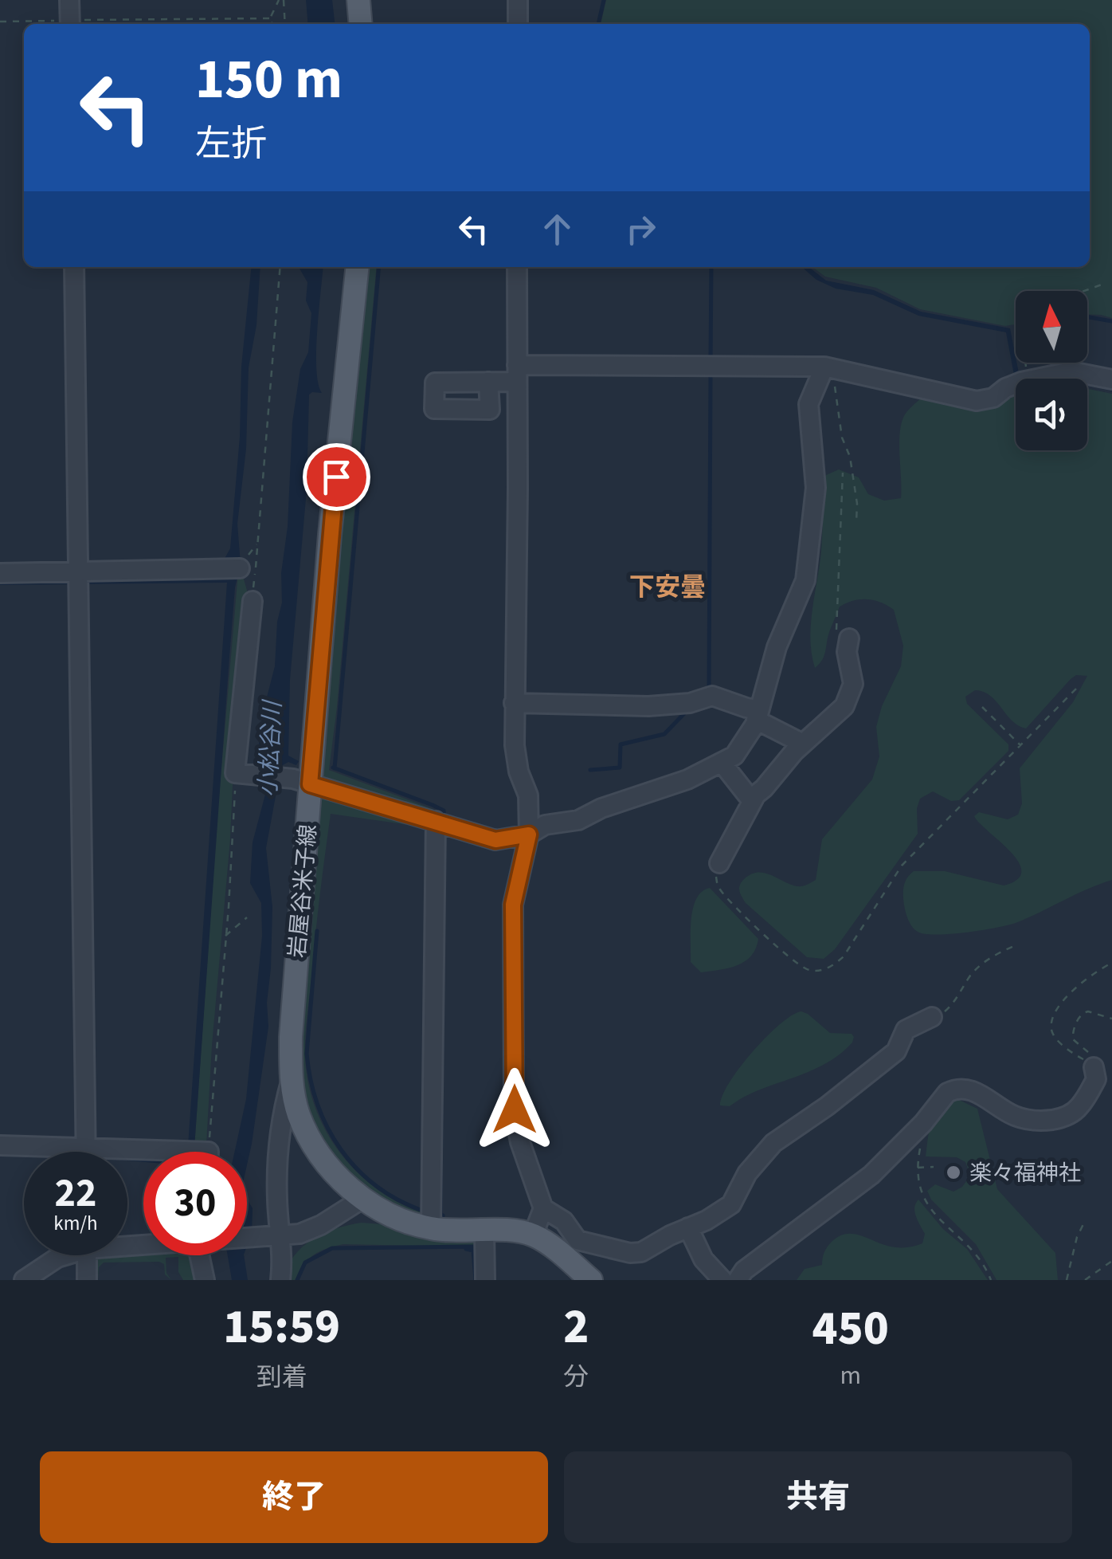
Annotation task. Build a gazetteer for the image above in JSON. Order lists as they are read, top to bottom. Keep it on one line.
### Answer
{"streets":{"main road":["岩屋谷米子線"]},"districts":["下安曇"],"water":["小松谷川"],"places":["楽々福神社"],"north":"top","page":{"turn":["150 m","左折"],"speed":"22 km/h","limit":"30","eta":["15:59","到着","2","分","450","m"],"buttons":["終了","共有"]}}
